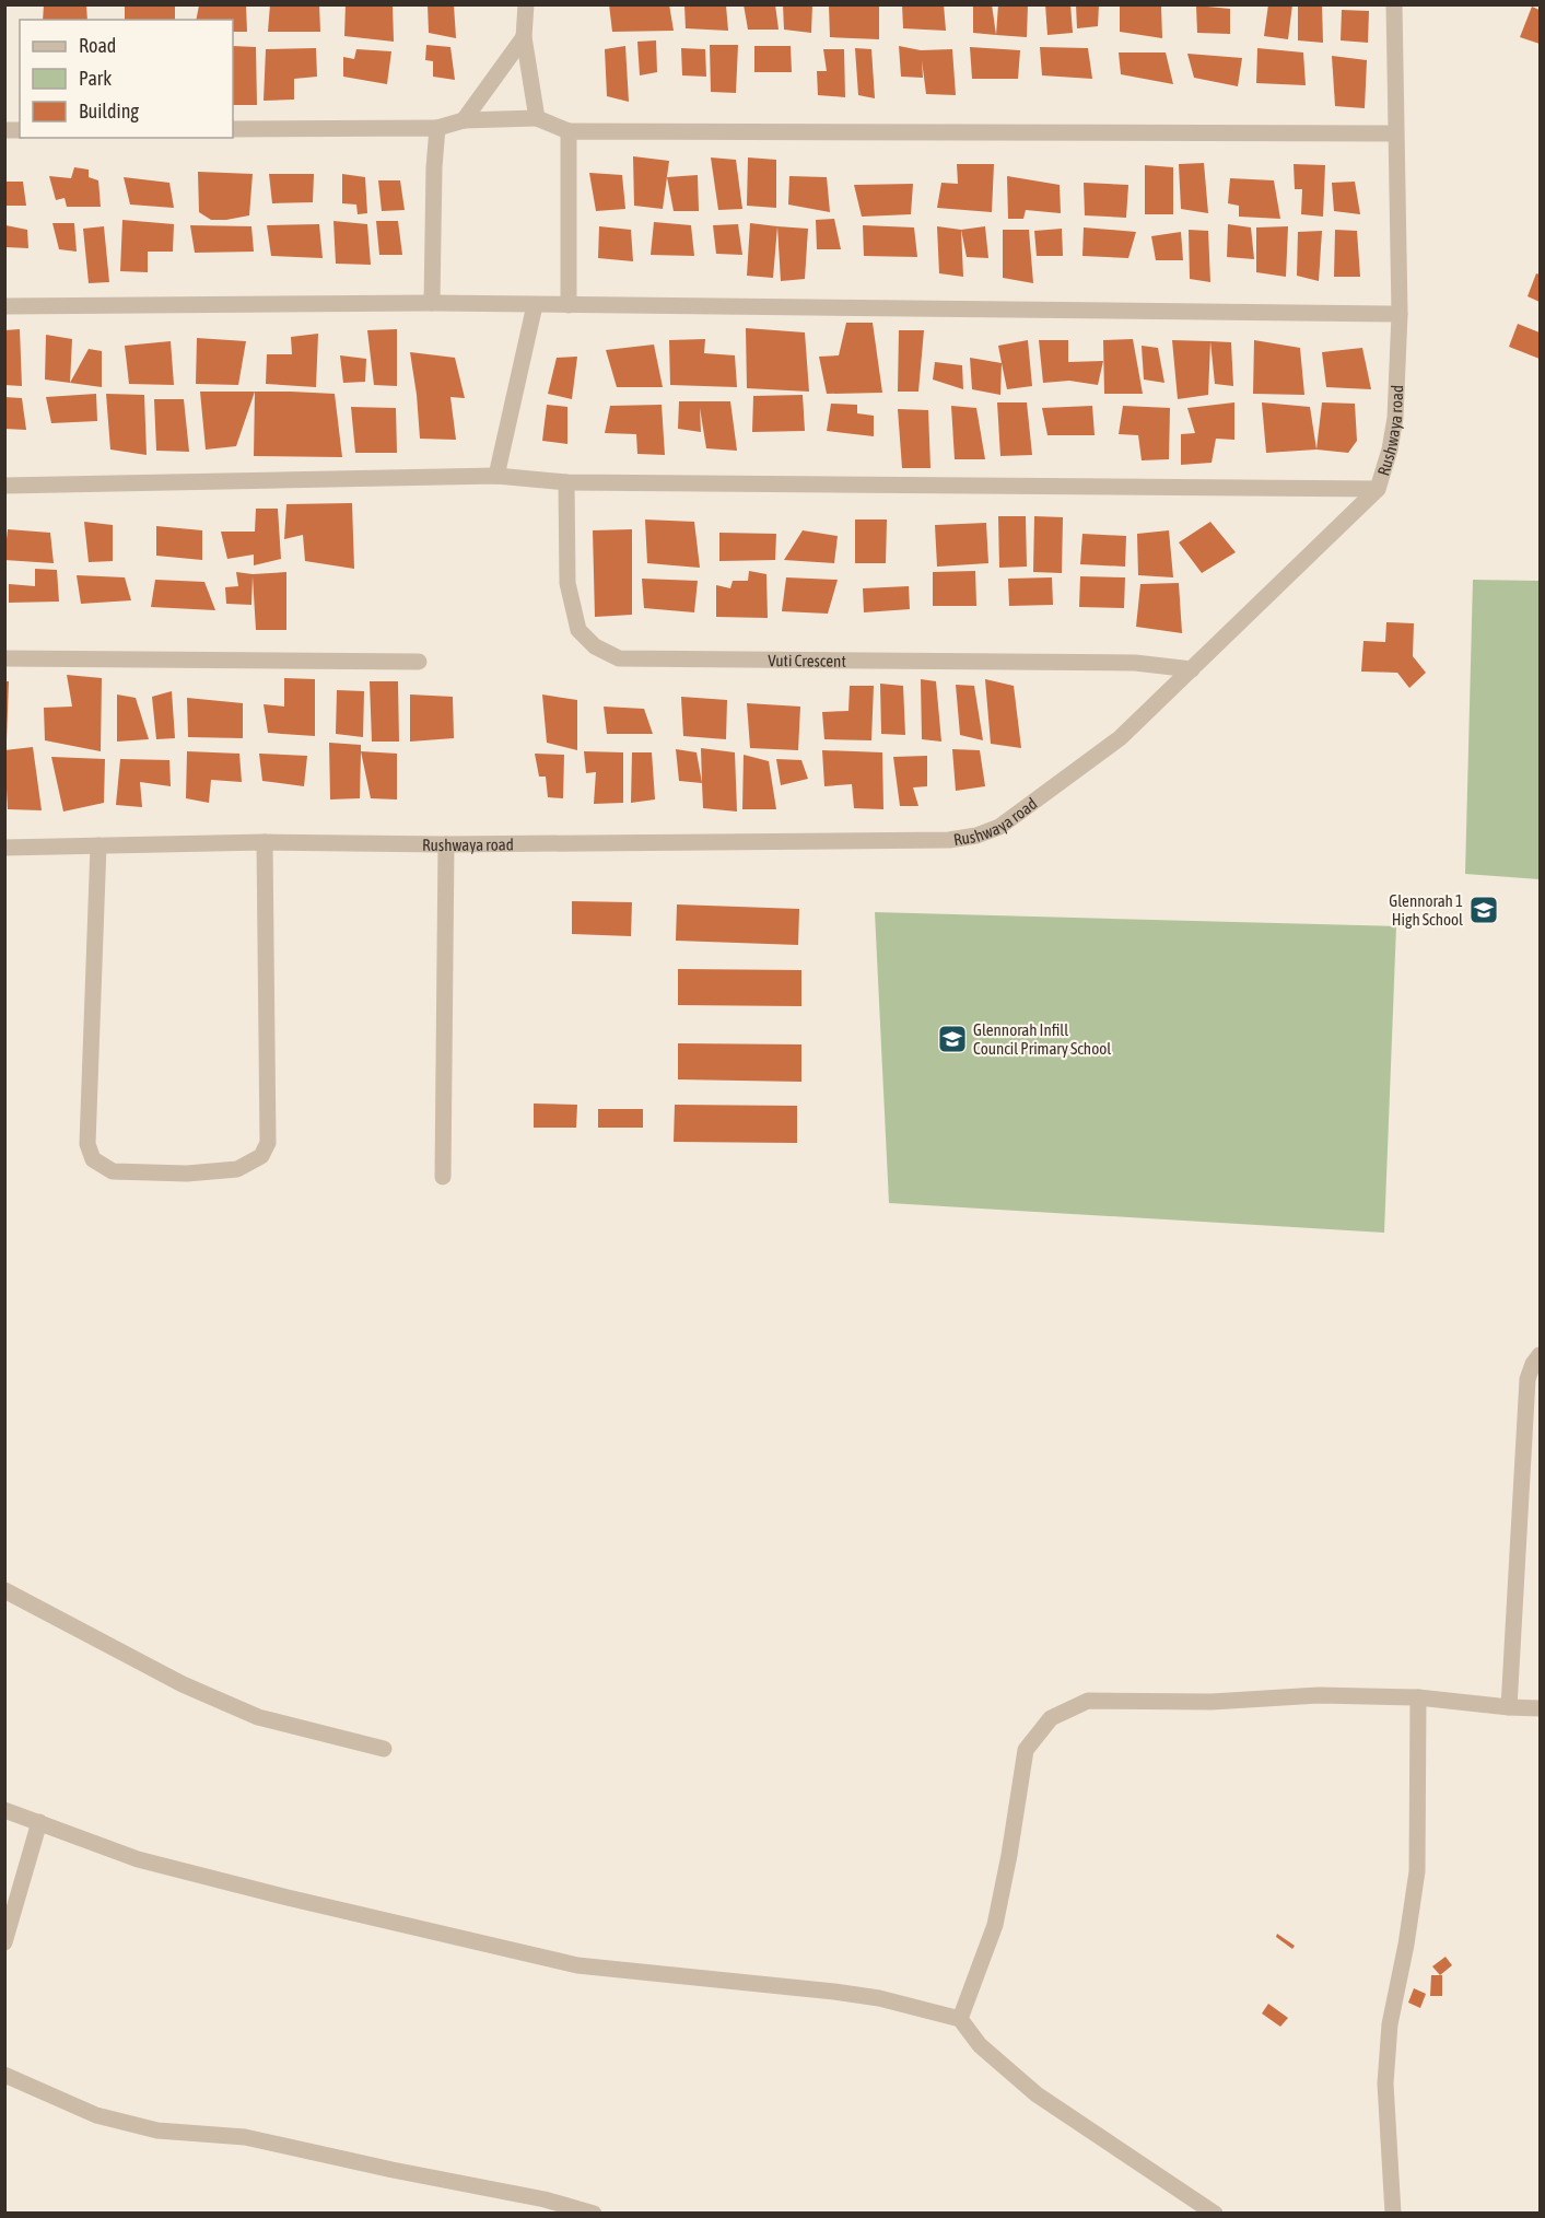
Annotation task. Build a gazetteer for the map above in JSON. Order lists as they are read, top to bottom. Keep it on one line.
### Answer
{"streets":{"street":["Rushwaya road","Vuti Crescent"]},"crossings":[["Rushwaya road","Vuti Crescent"]],"places":{"school or university":["Glennorah 1 High School","Glennorah Infill Council Primary School"]},"legend":["Road","Park","Building"]}
